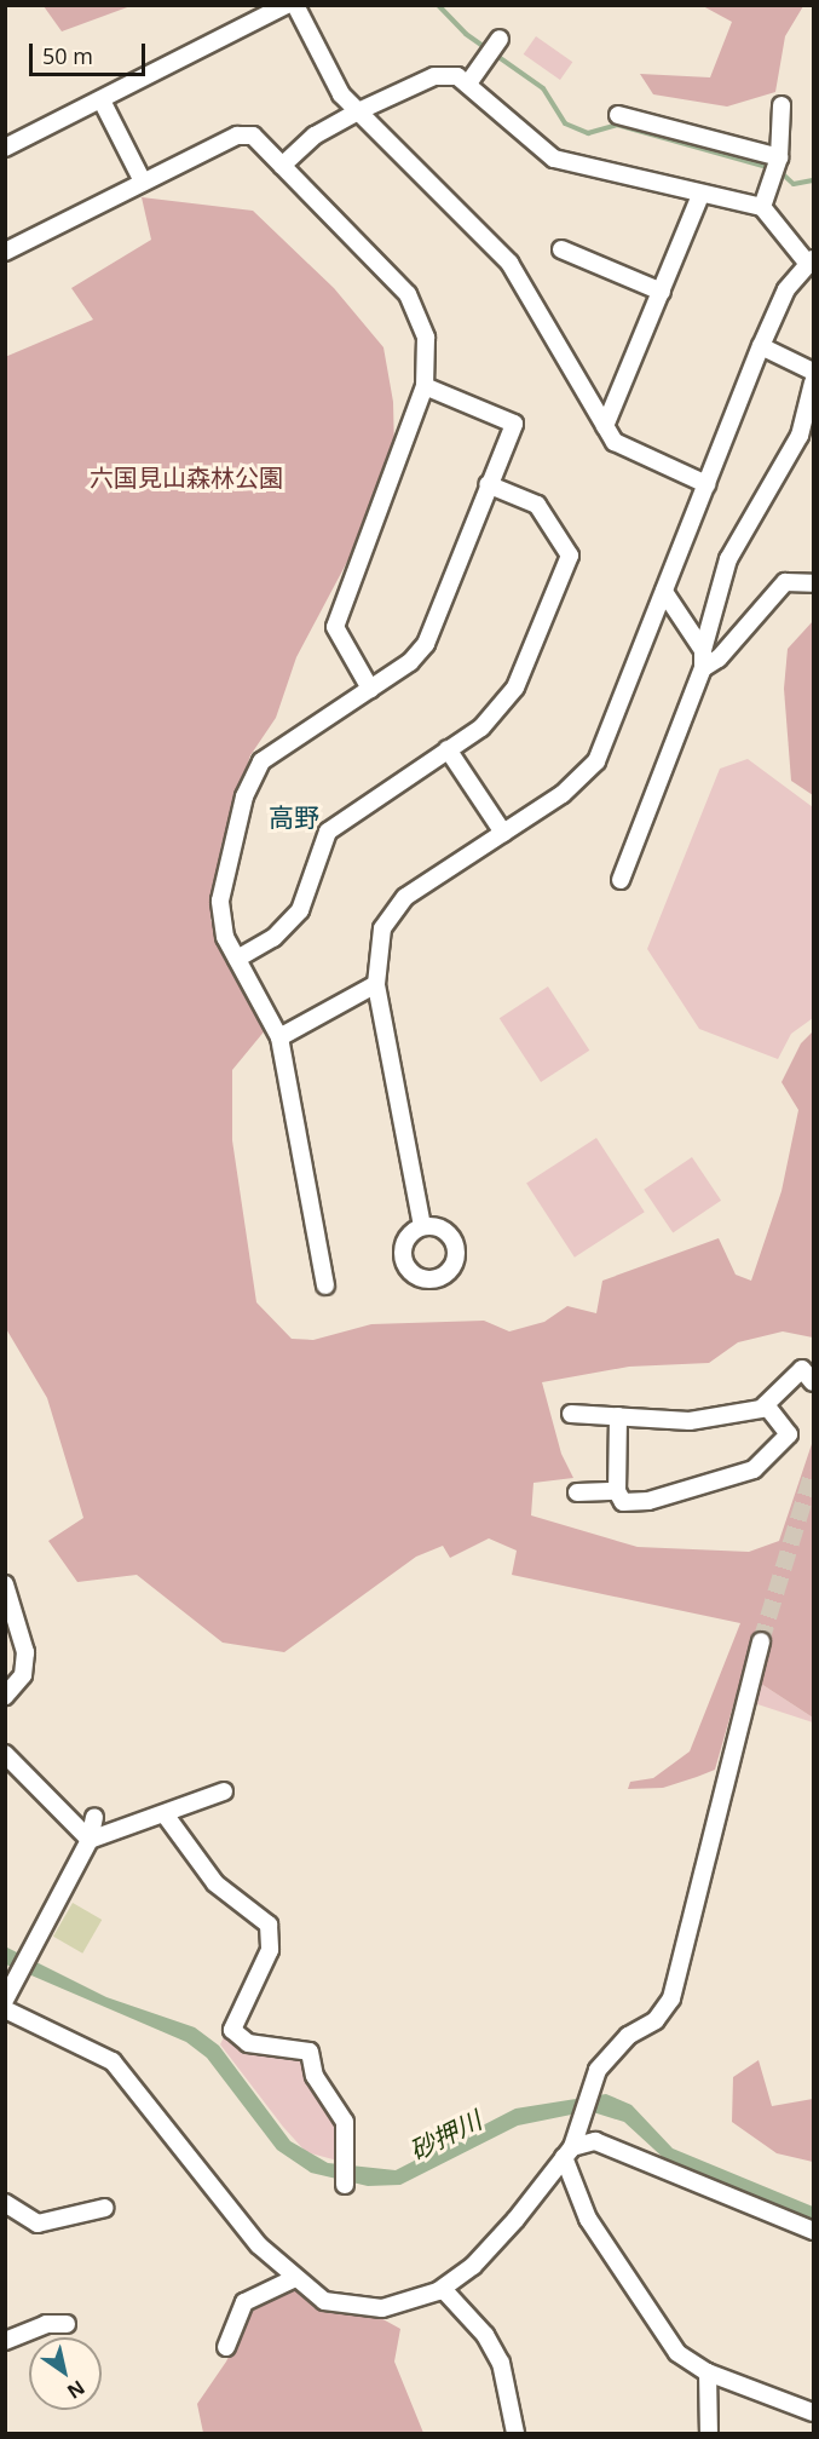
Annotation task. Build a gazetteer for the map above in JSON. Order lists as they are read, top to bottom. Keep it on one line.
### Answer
{"districts":["高野"],"water":["砂押川"],"parks":["六国見山森林公園"],"scale_bar":"50 m","north":"bottom right"}
